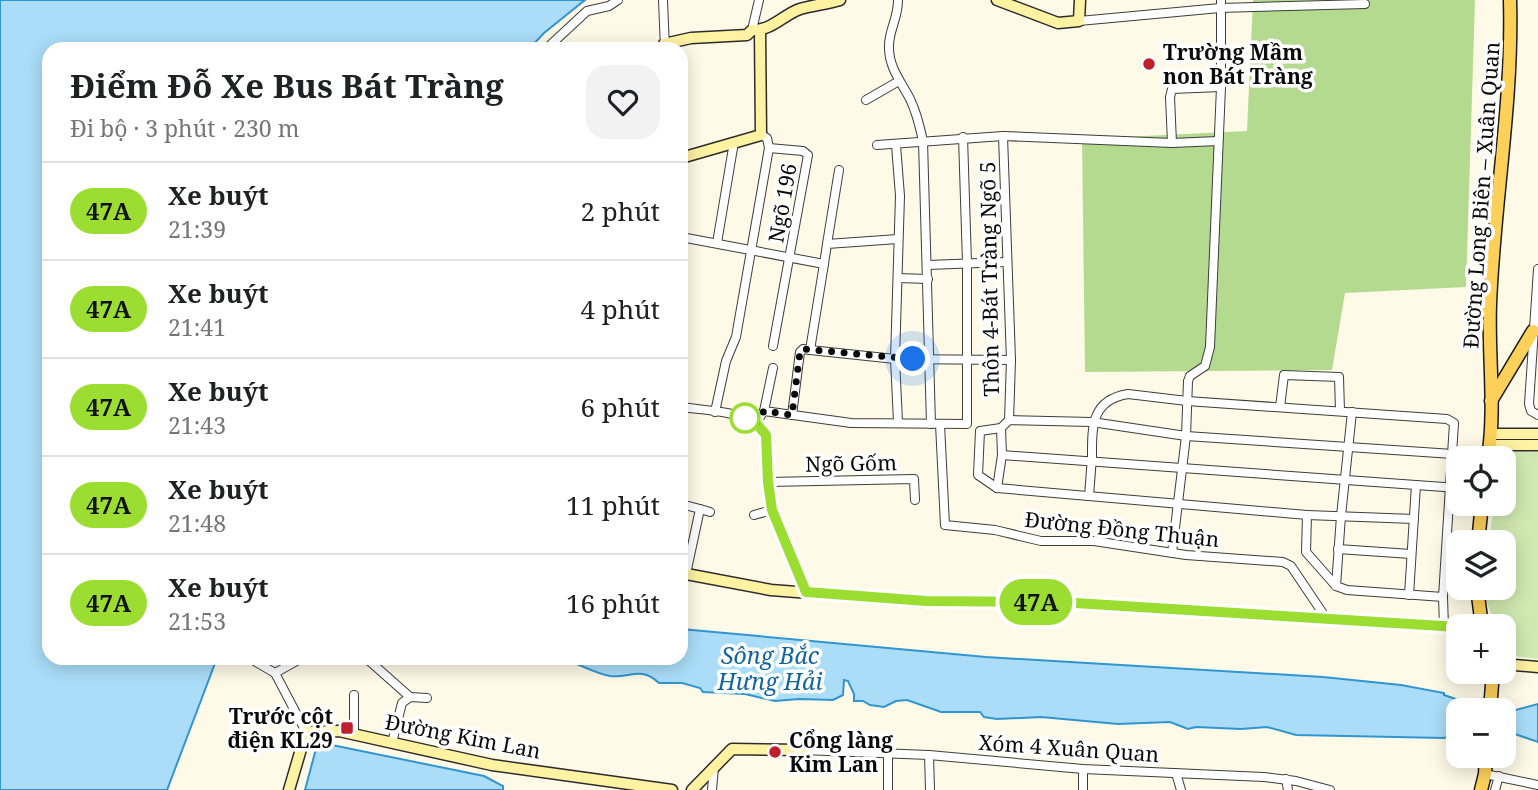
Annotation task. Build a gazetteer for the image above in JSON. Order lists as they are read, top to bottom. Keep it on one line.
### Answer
{"streets":{"main road":["Đường Long Biên – Xuân Quan"],"street":["Ngõ 196","Thôn 4-Bát Tràng Ngõ 5","Ngõ Gốm","Đường Đồng Thuận","Đường Kim Lan","Xóm 4 Xuân Quan"]},"water":["Sông Bắc Hưng Hải"],"places":{"other":["Trường Mầm non Bát Tràng","Cổng làng Kim Lan"],"transit":["Trước cột điện KL29"]},"lines":["bus line 47A"],"page":{"on_map":"47A","heading":["Điểm Đỗ Xe Bus Bát Tràng","Đi bộ · 3 phút · 230 m"],"list":[{"mark":"47A","name":"Xe buýt","note":"21:39","value":"2 phút"},{"mark":"47A","name":"Xe buýt","note":"21:41","value":"4 phút"},{"mark":"47A","name":"Xe buýt","note":"21:43","value":"6 phút"},{"mark":"47A","name":"Xe buýt","note":"21:48","value":"11 phút"},{"mark":"47A","name":"Xe buýt","note":"21:53","value":"16 phút"}],"map_buttons":["+","−"]}}
